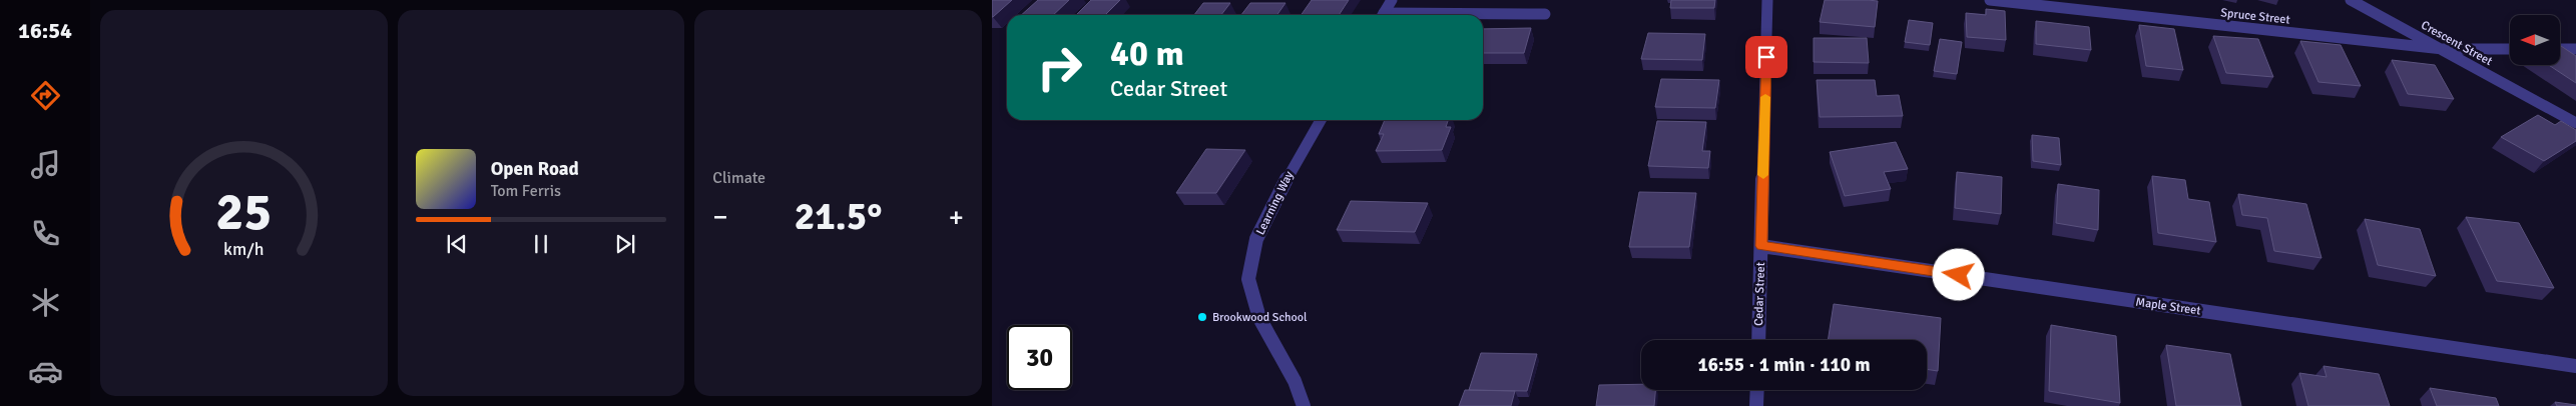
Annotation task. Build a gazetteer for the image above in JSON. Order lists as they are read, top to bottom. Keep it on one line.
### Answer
{"streets":{"street":["Spruce Street","Crescent Street","Learning Way","Cedar Street","Maple Street"]},"crossings":[["Spruce Street","Crescent Street"],["Cedar Street","Maple Street"]],"places":["Brookwood School"],"north":"left","page":{"tabs":"16:54","tile":"Climate","turn":["40 m","Cedar Street"],"song":["Open Road","Tom Ferris"],"heat":["−","21.5°","+"],"limit":"30","trip":"16:55 · 1 min · 110 m","gauge":["25","km/h"]}}
